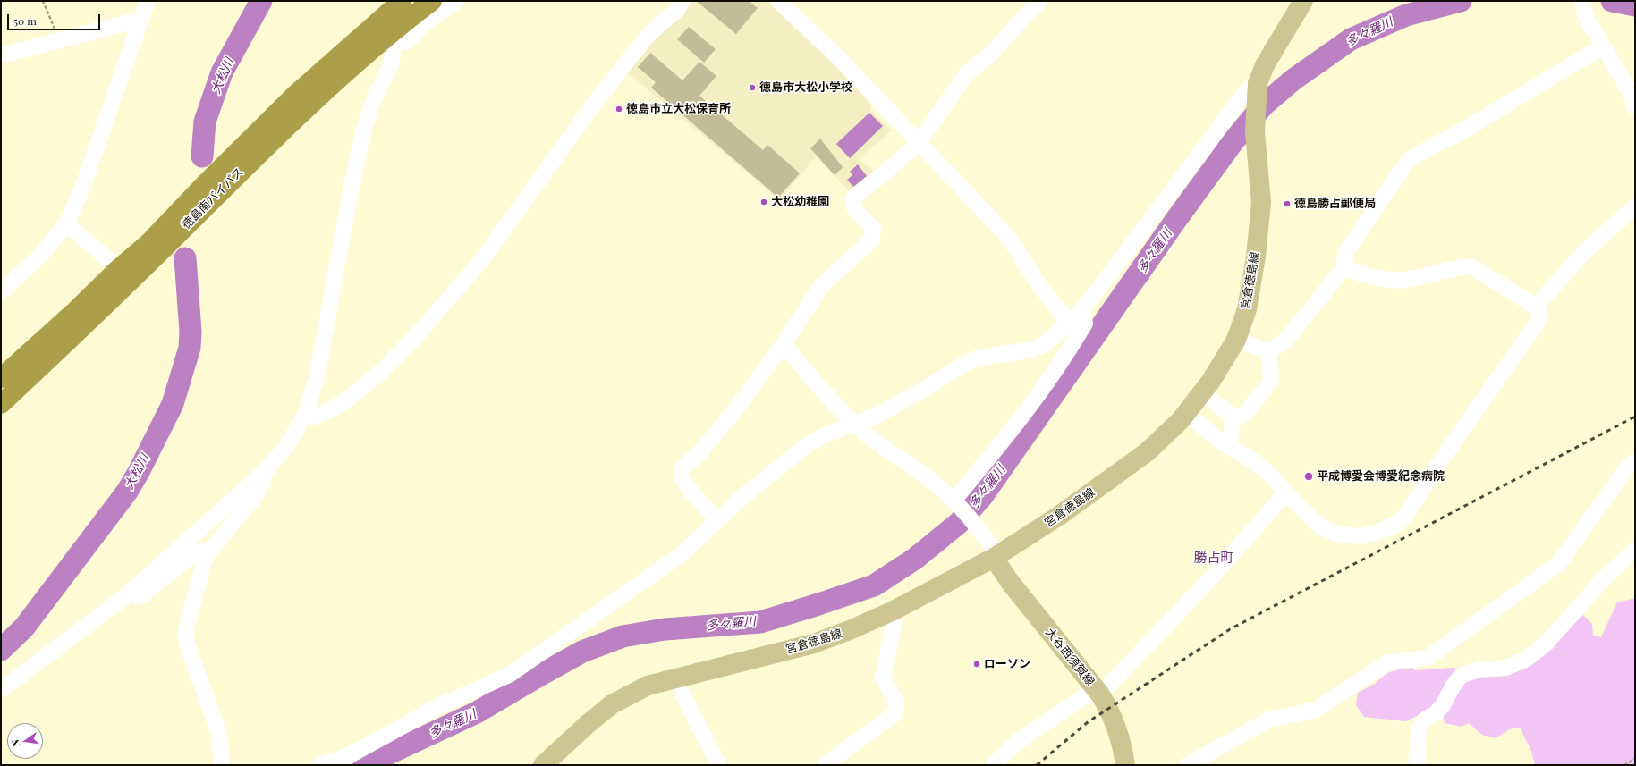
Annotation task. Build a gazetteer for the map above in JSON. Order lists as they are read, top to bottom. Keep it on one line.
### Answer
{"streets":{"highway":["徳島南バイパス"],"main road":["宮倉徳島線","大谷西須賀線"]},"crossings":[["宮倉徳島線","大谷西須賀線"]],"districts":["勝占町"],"water":["多々羅川","大松川"],"places":["徳島市大松小学校","徳島市立大松保育所","大松幼稚園","徳島勝占郵便局","平成博愛会博愛紀念病院","ローソン"],"scale_bar":"50 m","north":"left"}
